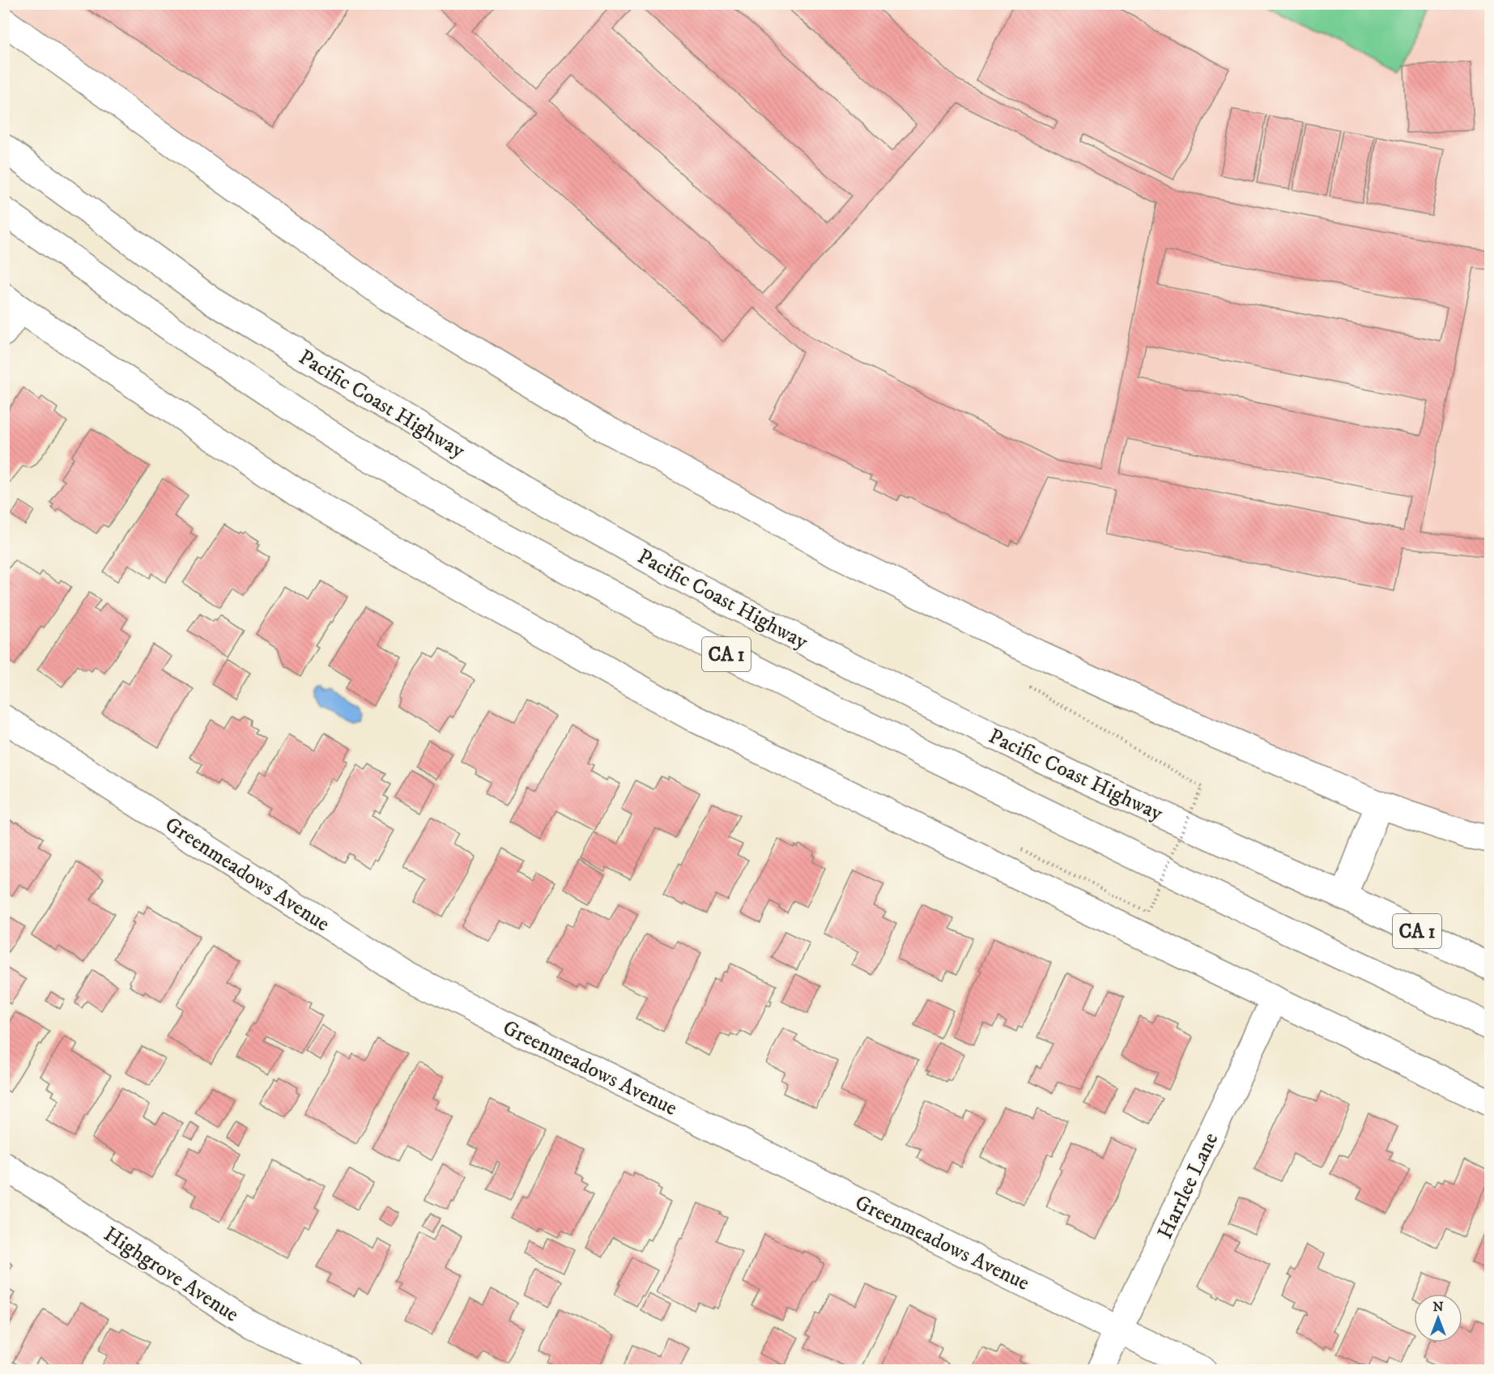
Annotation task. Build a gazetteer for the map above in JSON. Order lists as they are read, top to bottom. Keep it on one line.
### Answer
{"streets":{"main road":["Pacific Coast Highway","CA 1","Greenmeadows Avenue","Harrlee Lane","Highgrove Avenue"]},"crossings":[["Greenmeadows Avenue","Harrlee Lane"]],"north":"top"}
